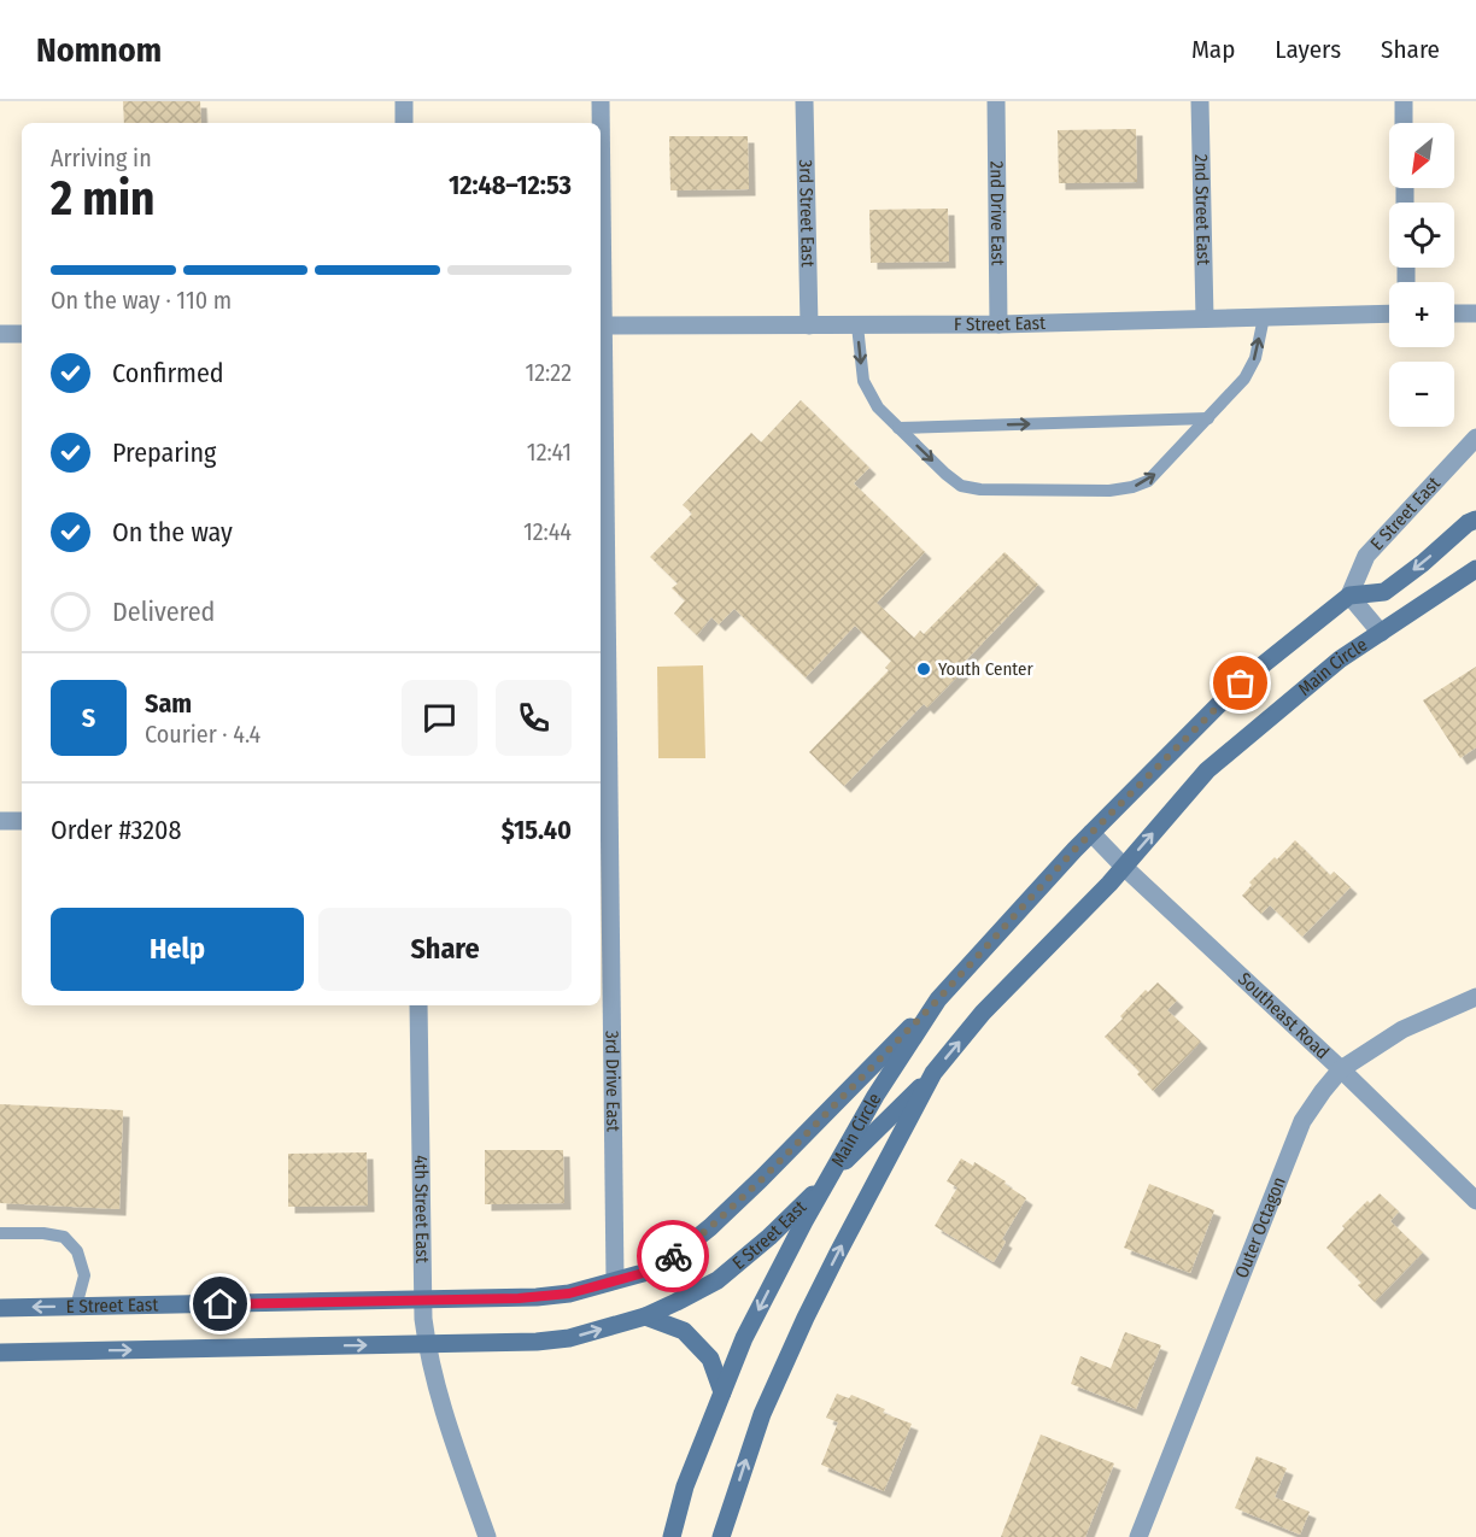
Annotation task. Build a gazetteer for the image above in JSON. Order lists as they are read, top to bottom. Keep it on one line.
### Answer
{"streets":{"street":["2nd Street East","3rd Street East","2nd Drive East","F Street East","E Street East","Main Circle","Southeast Road","3rd Drive East","4th Street East","Outer Octagon"]},"crossings":[["2nd Street East","F Street East"],["3rd Street East","F Street East"],["2nd Drive East","F Street East"],["F Street East","3rd Drive East"],["E Street East","Main Circle"],["E Street East","3rd Drive East"],["E Street East","4th Street East"],["Main Circle","Southeast Road"],["Southeast Road","Outer Octagon"]],"places":["Youth Center"],"north":"bottom left","page":{"header":"Nomnom","nav":["Map","Layers","Share"],"map_buttons":["+","−"],"heading":["2 min","Arriving in","12:48–12:53"],"panel":["Sam","Courier · 4.4","Order #3208","$15.40"],"bar":"On the way · 110 m","list":[["Confirmed","12:22"],["Preparing","12:41"],["On the way","12:44"],"Delivered"],"round":"S","buttons":["Help","Share"]}}
